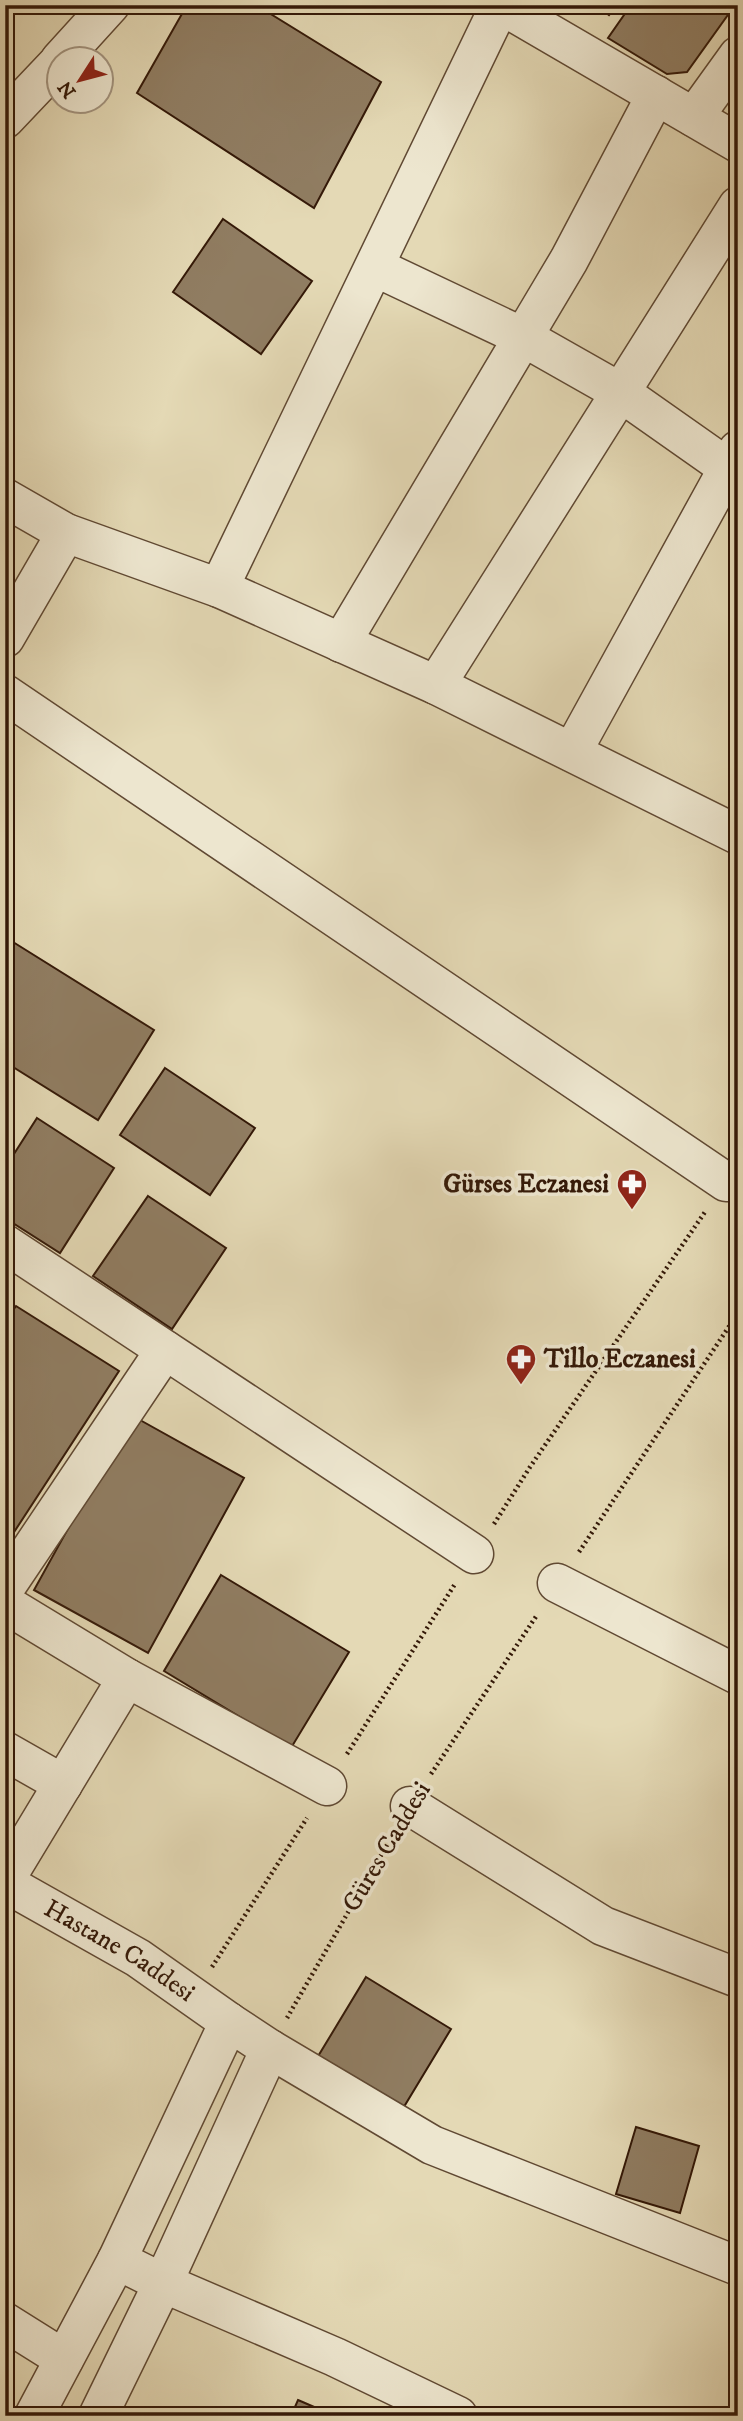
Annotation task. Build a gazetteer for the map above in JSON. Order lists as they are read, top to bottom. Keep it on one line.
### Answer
{"streets":{"street":["Hastane Caddesi"],"path":["Güres Caddesi"]},"crossings":[["Güres Caddesi","Hastane Caddesi"]],"places":{"pharmacy":["Gürses Eczanesi","Tillo Eczanesi"]},"north":"bottom left"}
